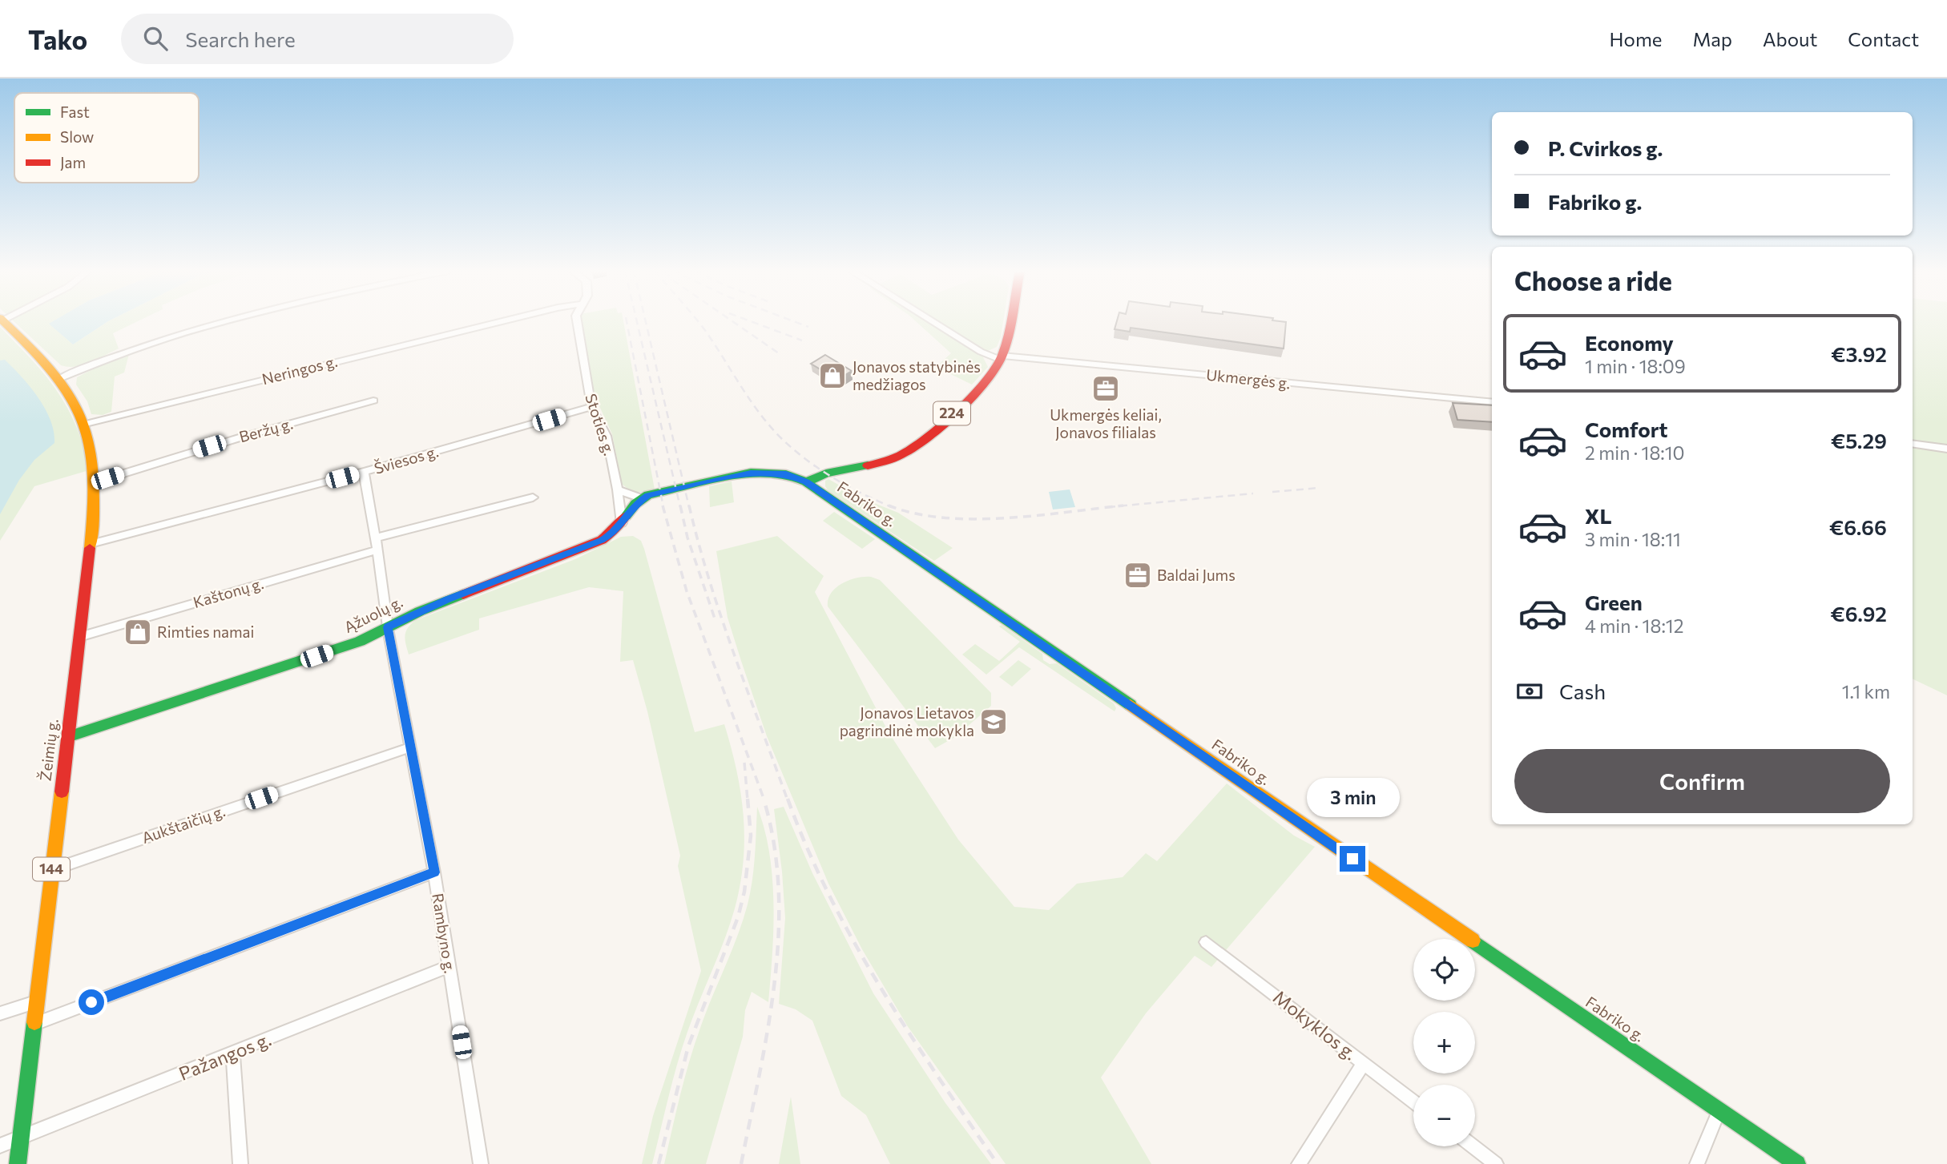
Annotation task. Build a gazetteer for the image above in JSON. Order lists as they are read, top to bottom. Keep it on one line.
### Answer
{"streets":{"main road":["224","Fabriko g.","Ąžuolų g.","Žeimių g.","144"],"street":["Neringos g.","Ukmergės g.","Stoties g.","Beržų g.","Šviesos g.","Kaštonų g.","Aukštaičių g.","Rambyno g.","Mokyklos g.","Pažangos g."]},"crossings":[["Neringos g.","Žeimių g."],["Ukmergės g.","224"],["224","Fabriko g."],["Stoties g.","Šviesos g."],["Stoties g.","Ąžuolų g."],["Beržų g.","Žeimių g."],["Šviesos g.","Žeimių g."],["Šviesos g.","Rambyno g."],["Fabriko g.","Ąžuolų g."],["Kaštonų g.","Žeimių g."],["Kaštonų g.","Rambyno g."],["Ąžuolų g.","Žeimių g."],["Ąžuolų g.","Rambyno g."],["Žeimių g.","Aukštaičių g."],["Žeimių g.","Pažangos g."],["Aukštaičių g.","Rambyno g."],["Rambyno g.","Pažangos g."]],"places":{"shop":["Jonavos statybinės medžiagos","Rimties namai"],"office":["Ukmergės keliai, Jonavos filialas","Baldai Jums"],"school or university":["Jonavos Lietavos pagrindinė mokykla"]},"legend":["Fast","Slow","Jam"],"page":{"header":"Tako","search":"Search here","nav":["Home","Map","About","Contact"],"banner":["P. Cvirkos g.","Fabriko g."],"heading":"Choose a ride","list":[{"name":"Economy","note":"1 min · 18:09","value":"€3.92"},{"name":"Comfort","note":"2 min · 18:10","value":"€5.29"},{"name":"XL","note":"3 min · 18:11","value":"€6.66"},{"name":"Green","note":"4 min · 18:12","value":"€6.92"}],"pay":["Cash","1.1 km"],"buttons":"Confirm","bubble":"3 min","map_buttons":["+","−"]}}
